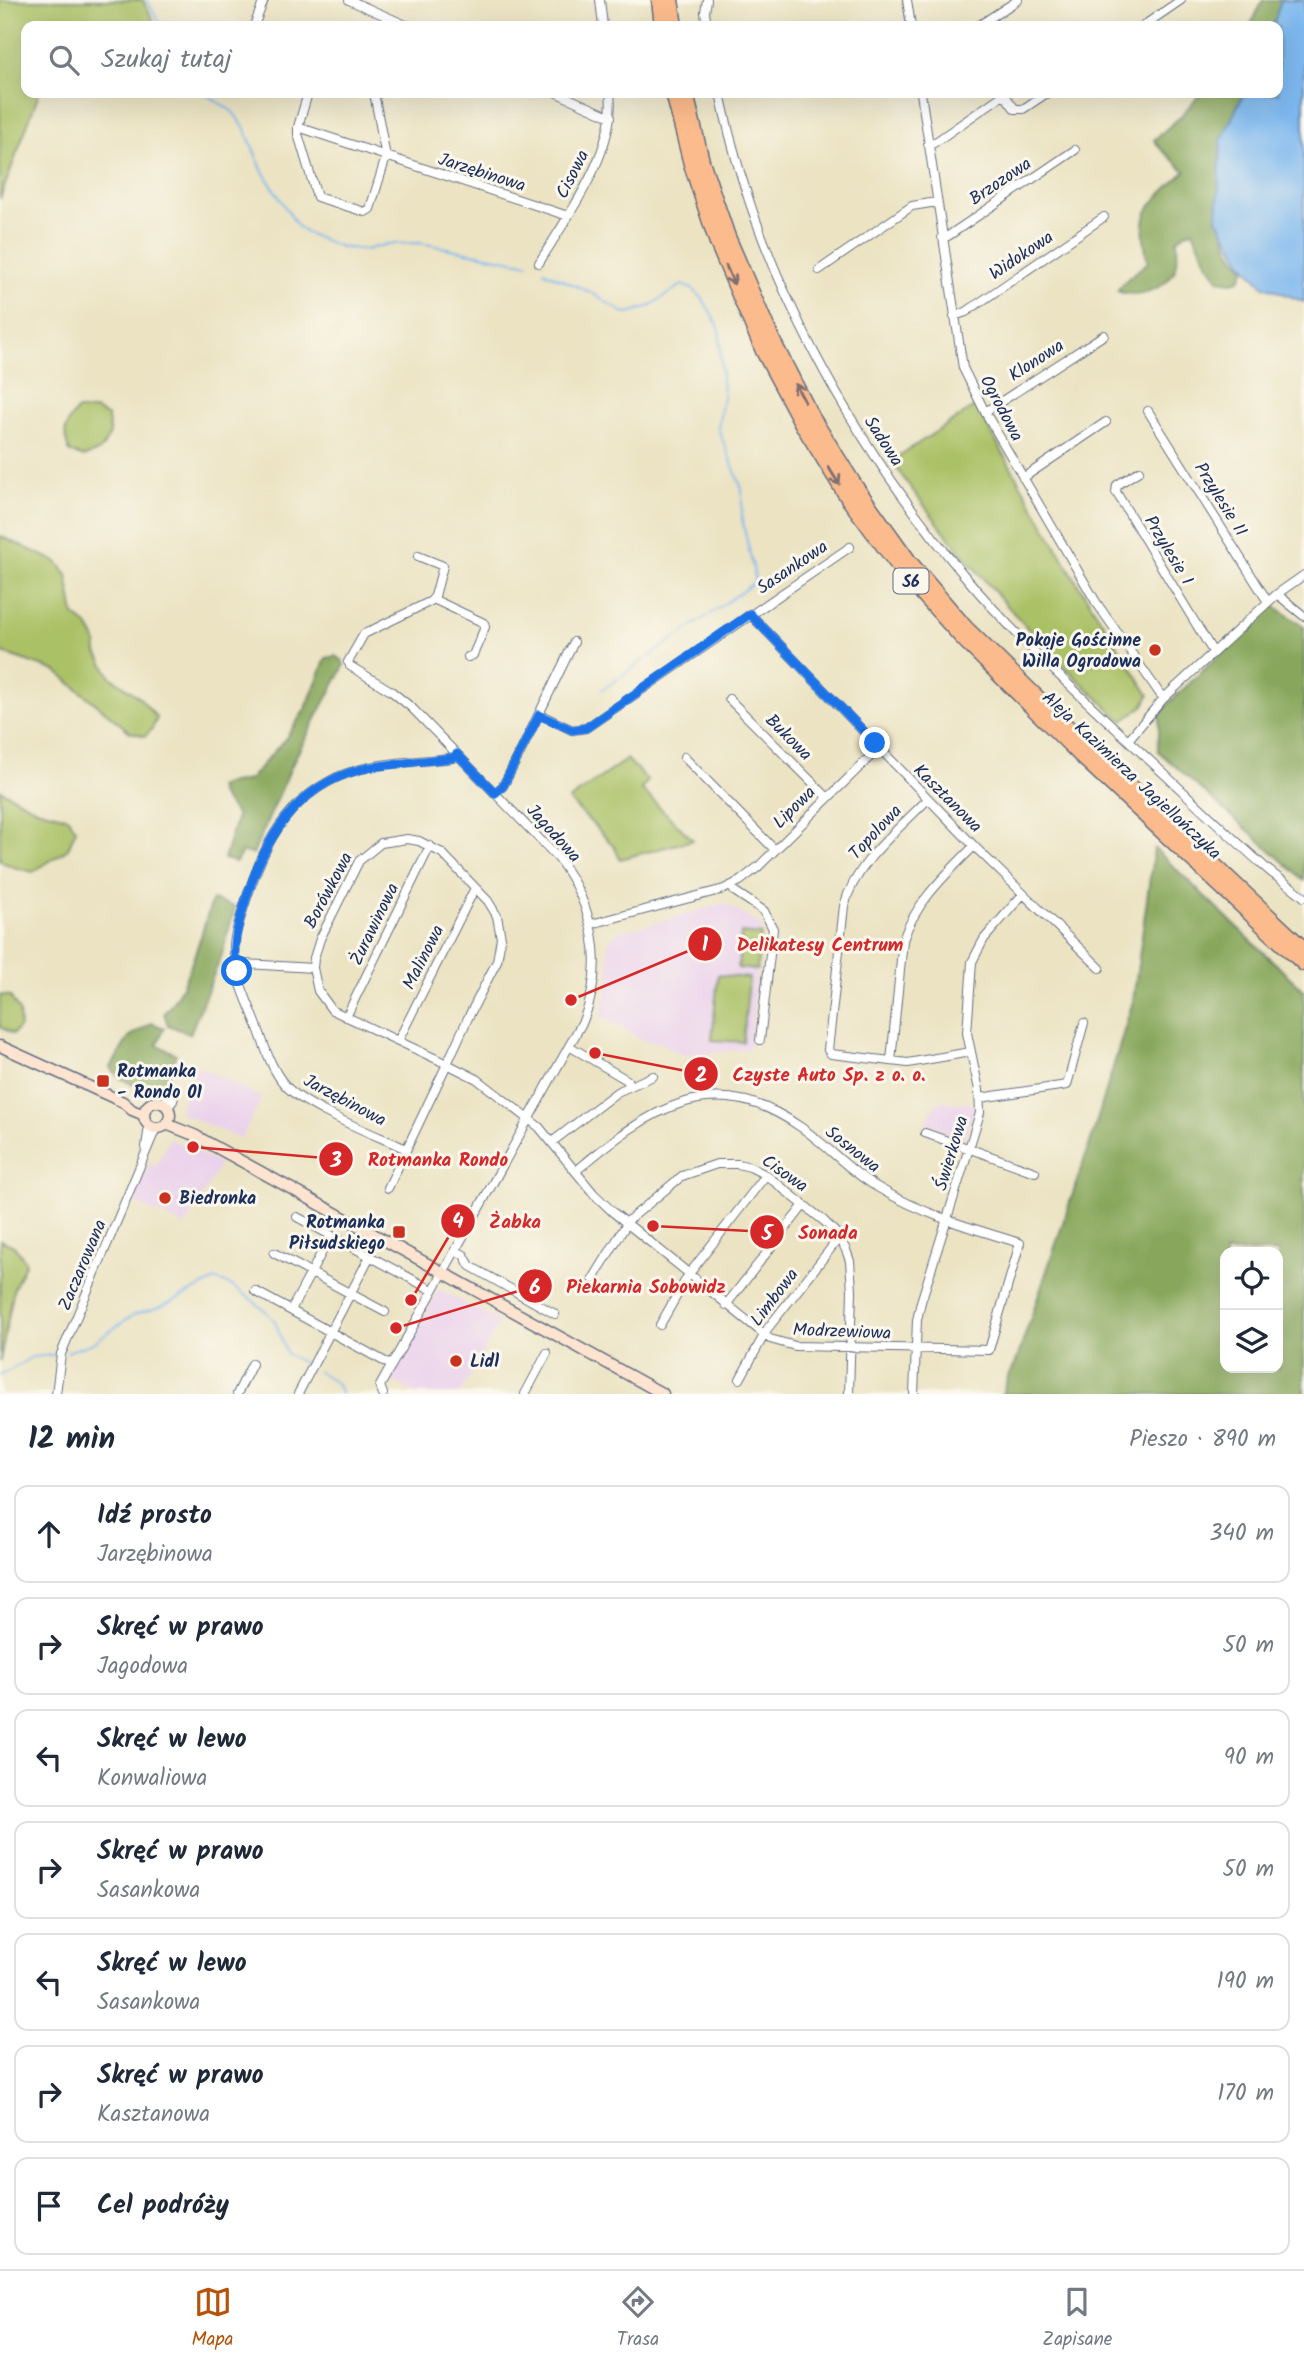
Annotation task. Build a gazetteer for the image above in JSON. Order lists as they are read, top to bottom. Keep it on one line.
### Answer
{"streets":{"highway":["S6","Aleja Kazimierza Jagiellończyka"],"street":["Jarzębinowa","Cisowa","Brzozowa","Widokowa","Klonowa","Ogrodowa","Sadowa","Przylesie II","Przylesie I","Sasankowa","Bukowa","Kasztanowa","Lipowa","Topolowa","Jagodowa","Borówkowa","Żurawinowa","Malinowa","Sosnowa","Świerkowa","Zaczarowana","Limbowa","Modrzewiowa"]},"crossings":[["Jarzębinowa","Cisowa"],["Jarzębinowa","Jagodowa"],["Jarzębinowa","Borówkowa"],["Cisowa","Limbowa"],["Cisowa","Modrzewiowa"],["Brzozowa","Ogrodowa"],["Widokowa","Ogrodowa"],["Klonowa","Ogrodowa"],["Sasankowa","Kasztanowa"],["Bukowa","Lipowa"],["Kasztanowa","Lipowa"],["Kasztanowa","Topolowa"],["Kasztanowa","Świerkowa"],["Jagodowa","Modrzewiowa"],["Borówkowa","Żurawinowa"],["Borówkowa","Malinowa"],["Sosnowa","Świerkowa"],["Sosnowa","Modrzewiowa"],["Świerkowa","Modrzewiowa"],["Limbowa","Modrzewiowa"]],"places":{"other":["Pokoje Gościnne Willa Ogrodowa","Delikatesy Centrum","Czyste Auto Sp. z o. o.","Rotmanka Rondo","Biedronka","Sonada","Żabka","Piekarnia Sobowidz","Lidl"],"transit":["Rotmanka - Rondo 01","Rotmanka Piłsudskiego"]},"page":{"search":"Szukaj tutaj","heading":["12 min","Pieszo · 890 m"],"list":[["Idź prosto","Jarzębinowa","340 m"],["Skręć w prawo","Jagodowa","50 m"],["Skręć w lewo","Konwaliowa","90 m"],["Skręć w prawo","Sasankowa","50 m"],["Skręć w lewo","Sasankowa","190 m"],["Skręć w prawo","Kasztanowa","170 m"],"Cel podróży"],"nav":["Mapa","Trasa","Zapisane"]}}
